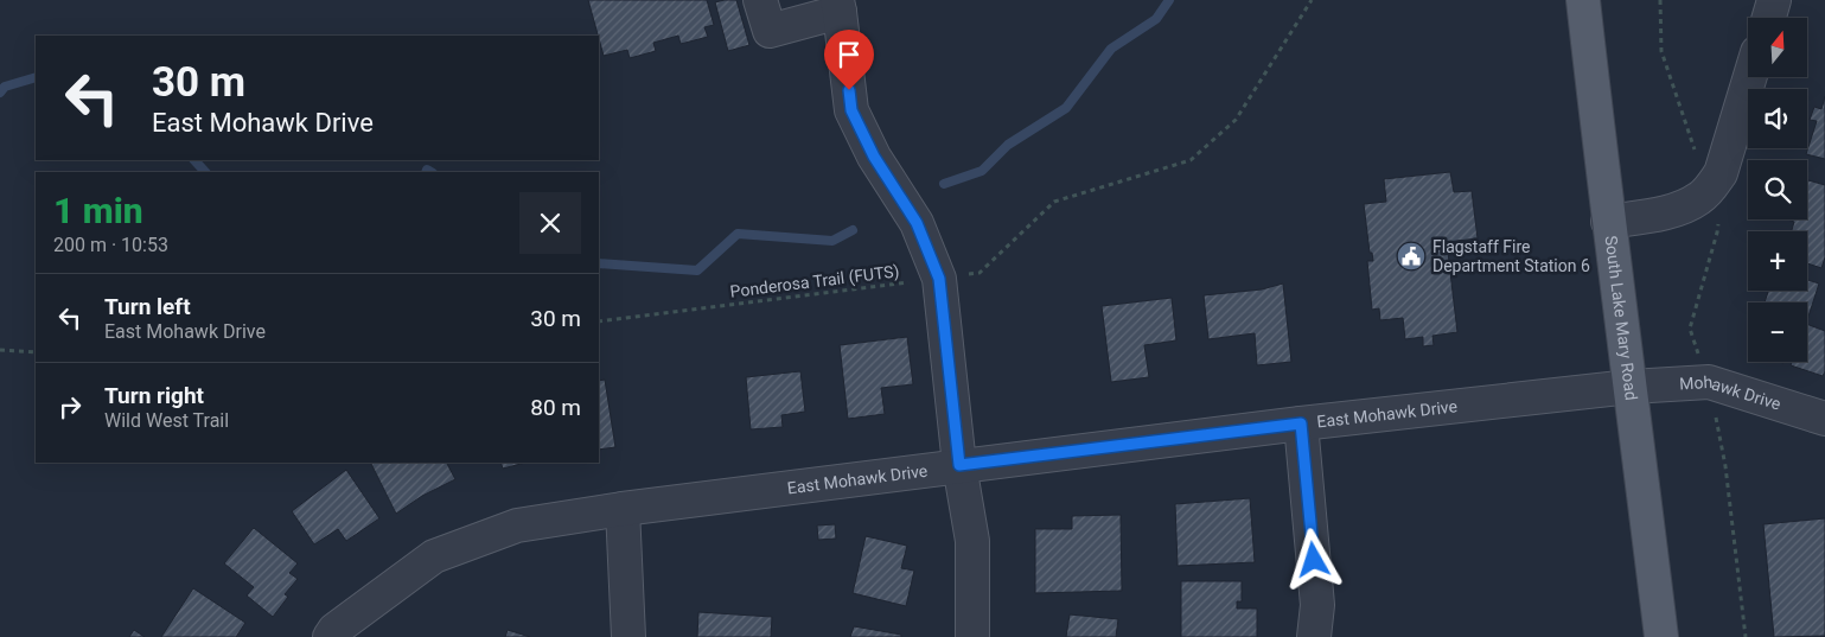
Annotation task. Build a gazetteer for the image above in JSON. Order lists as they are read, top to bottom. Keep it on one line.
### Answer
{"streets":{"main road":["South Lake Mary Road"],"street":["Mohawk Drive","East Mohawk Drive"],"path":["Ponderosa Trail (FUTS)"]},"crossings":[["South Lake Mary Road","Mohawk Drive"],["South Lake Mary Road","East Mohawk Drive"],["Mohawk Drive","East Mohawk Drive"]],"places":{"public building":["Flagstaff Fire Department Station 6"]},"north":"top","page":{"map_buttons":["+","−"],"turn":["30 m","East Mohawk Drive"],"heading":["1 min","200 m · 10:53"],"list":[{"name":"Turn left","note":"East Mohawk Drive","value":"30 m"},{"name":"Turn right","note":"Wild West Trail","value":"80 m"}]}}
